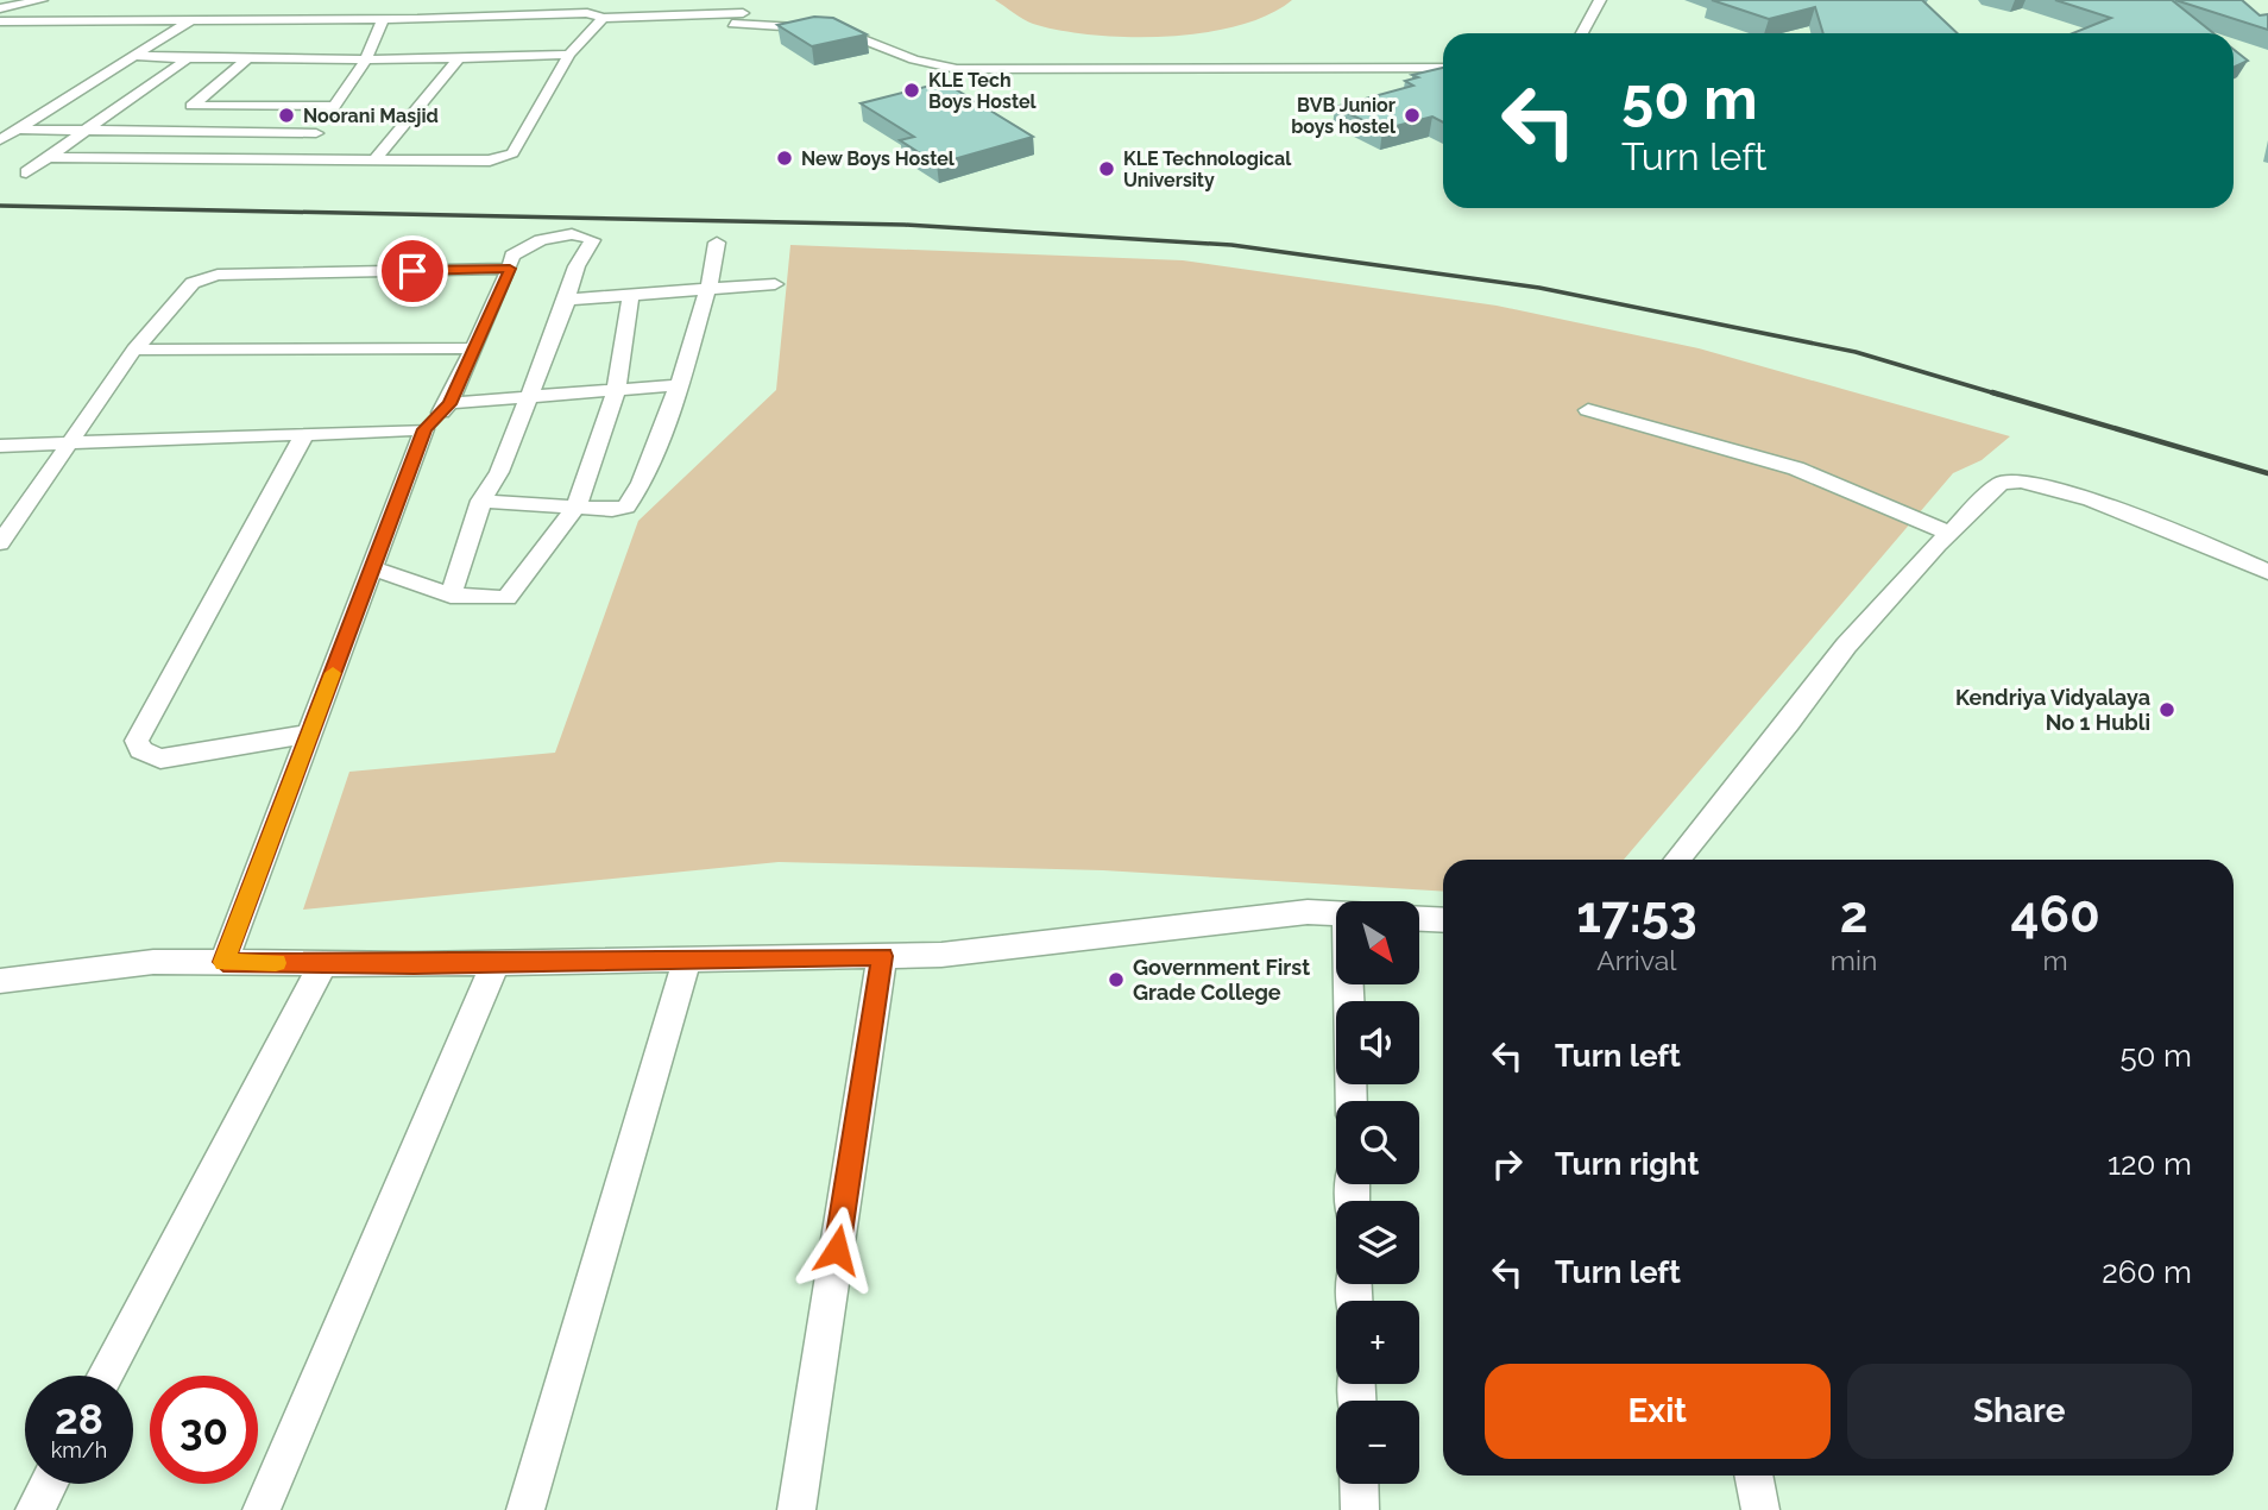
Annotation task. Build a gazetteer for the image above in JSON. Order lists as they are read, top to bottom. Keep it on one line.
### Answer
{"places":["KLE Tech Boys Hostel","Noorani Masjid","BVB Junior boys hostel","New Boys Hostel","KLE Technological University","Kendriya Vidyalaya No 1 Hubli","Government First Grade College"],"north":"bottom right","page":{"turn":["50 m","Turn left"],"eta":["17:53","Arrival","2","min","460","m"],"map_buttons":["+","−"],"list":[{"name":"Turn left","value":"50 m"},{"name":"Turn right","value":"120 m"},{"name":"Turn left","value":"260 m"}],"buttons":["Exit","Share"],"speed":"28 km/h","limit":"30"}}
